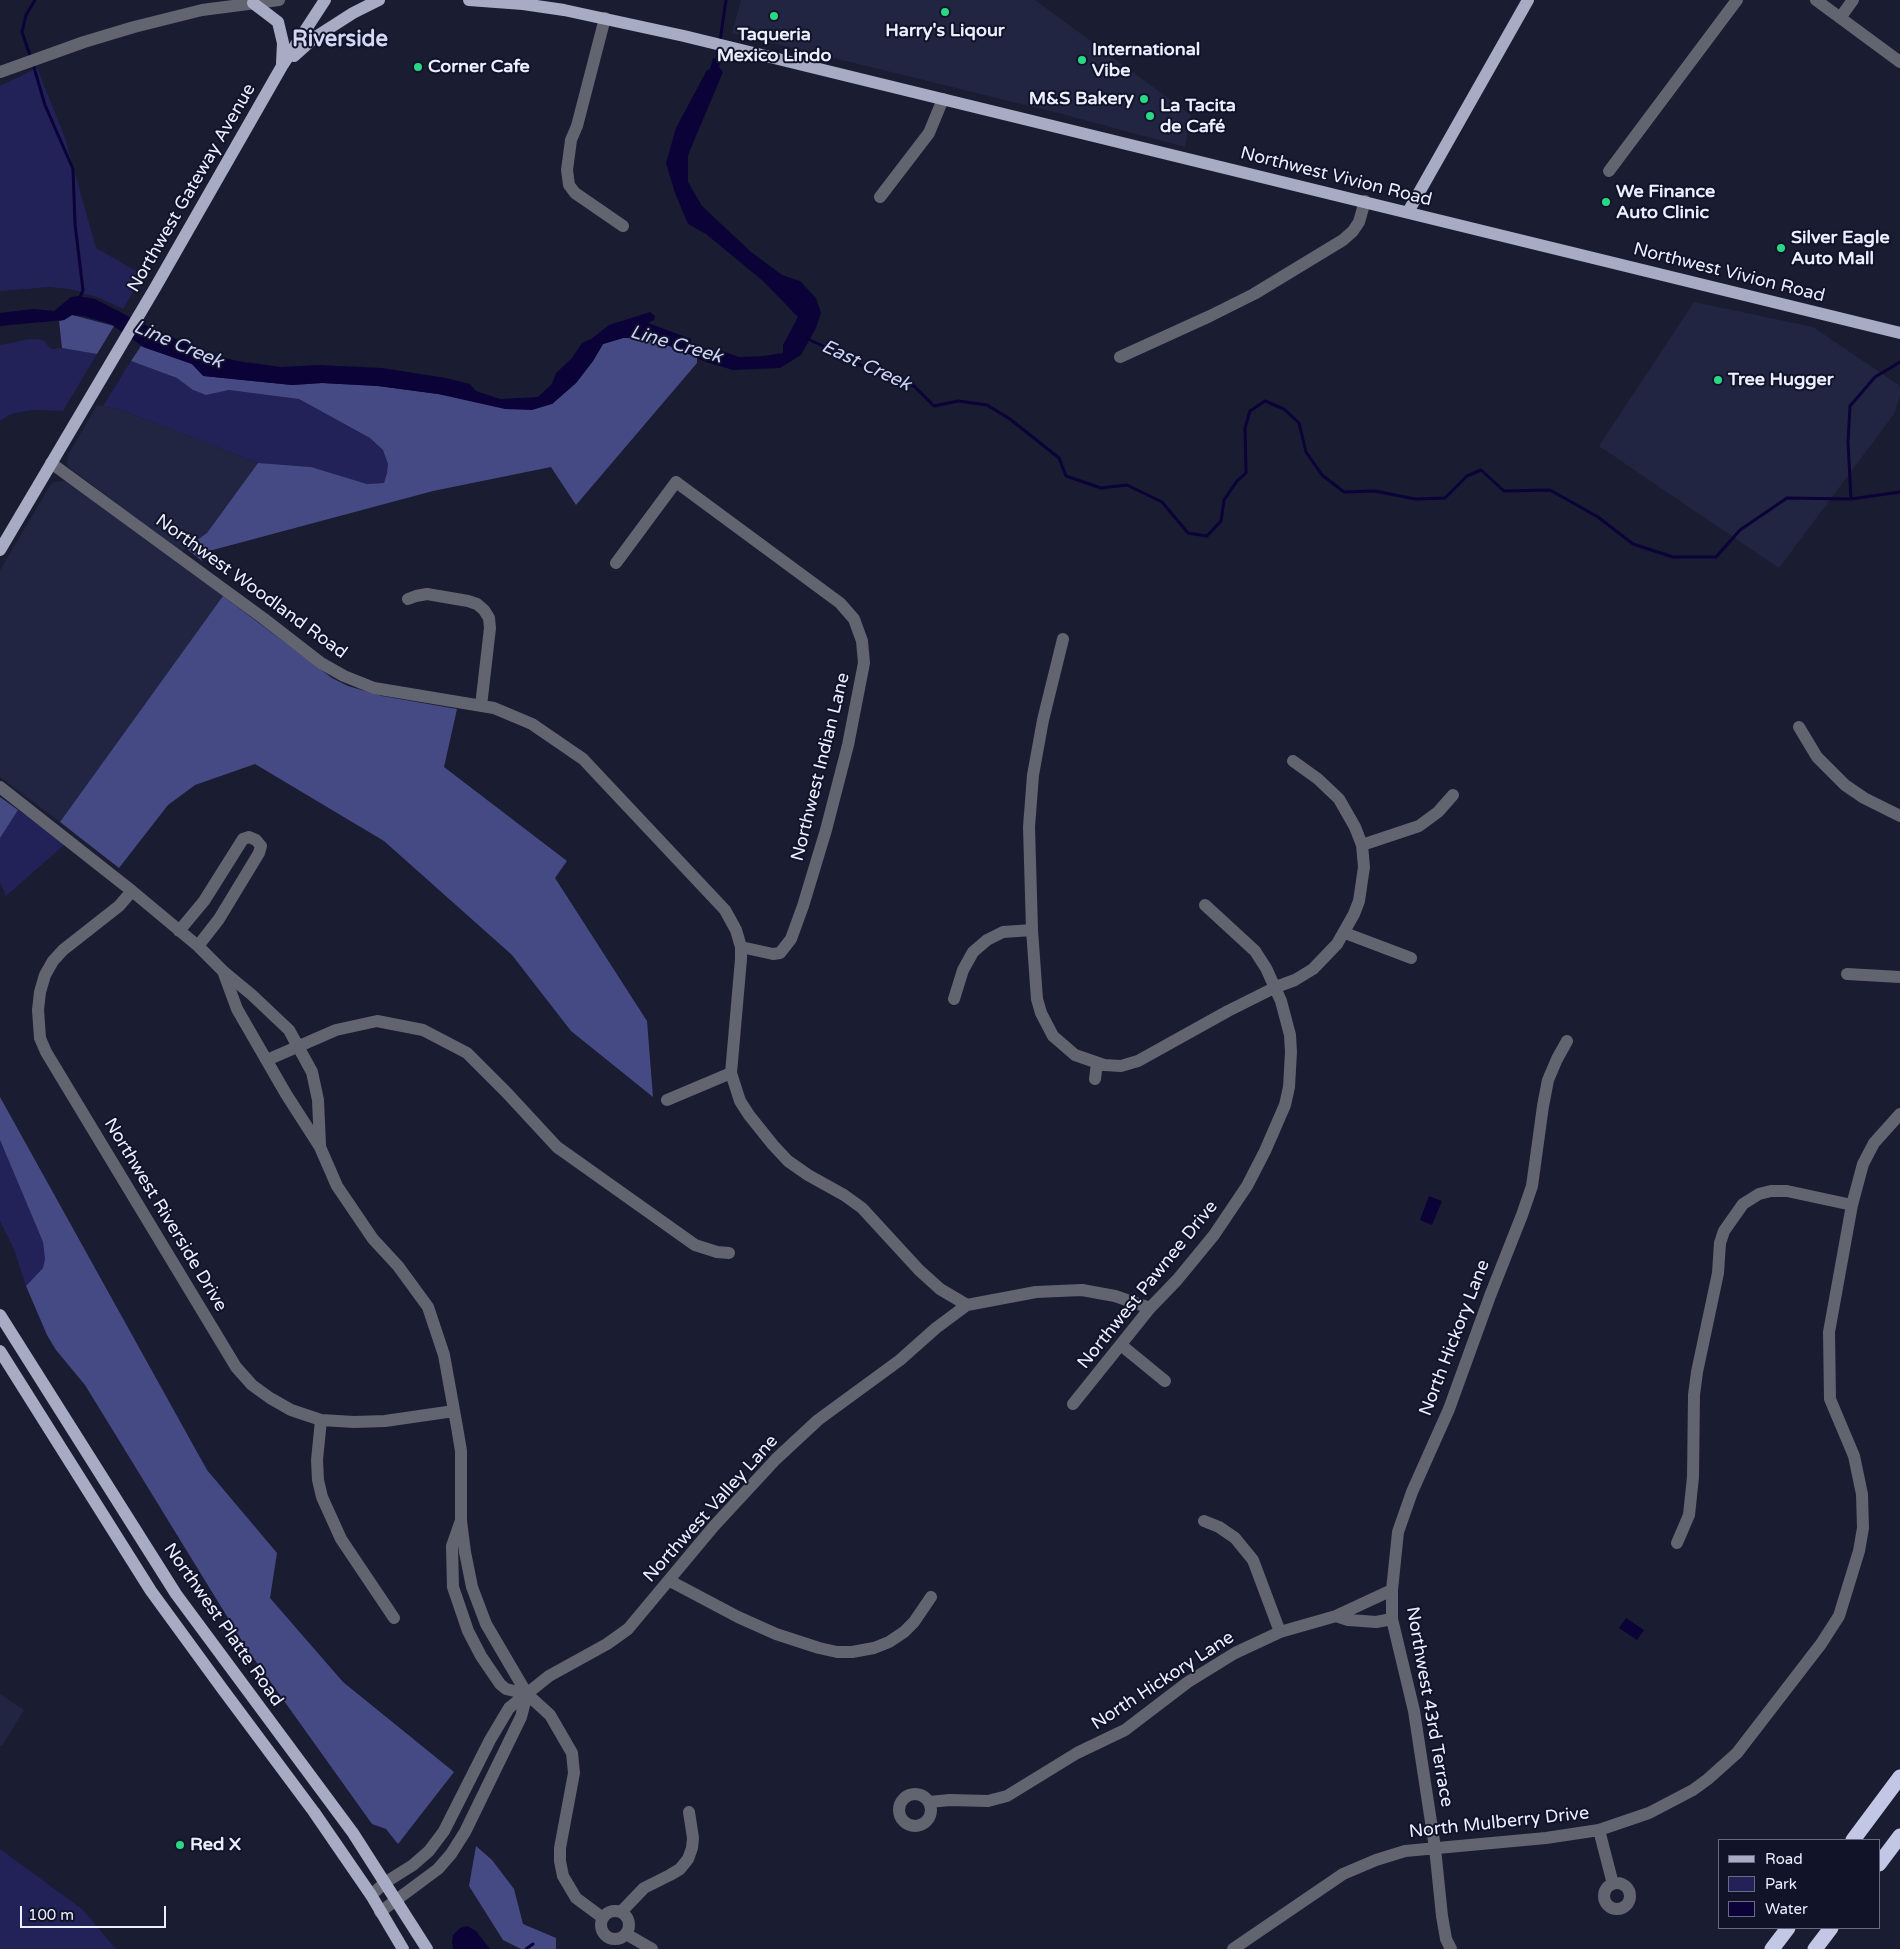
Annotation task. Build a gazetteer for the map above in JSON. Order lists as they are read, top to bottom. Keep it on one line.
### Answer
{"streets":{"main road":["Northwest Vivion Road","Northwest Gateway Avenue","Northwest Platte Road"],"street":["Northwest Woodland Road","Northwest Indian Lane","Northwest Riverside Drive","Northwest Pawnee Drive","North Hickory Lane","Northwest Valley Lane","Northwest 43rd Terrace","North Mulberry Drive"]},"crossings":[["Northwest Gateway Avenue","Northwest Woodland Road"],["Northwest Woodland Road","Northwest Indian Lane"],["Northwest Woodland Road","Northwest Valley Lane"],["North Hickory Lane","Northwest 43rd Terrace"],["Northwest Valley Lane","Northwest Platte Road"],["Northwest 43rd Terrace","North Mulberry Drive"]],"districts":["Riverside"],"water":["Line Creek","East Creek"],"places":["Harry's Liqour","Taqueria Mexico Lindo","International Vibe","Corner Cafe","M&S Bakery","La Tacita de Café","We Finance Auto Clinic","Silver Eagle Auto Mall","Tree Hugger","Red X"],"legend":["Road","Park","Water"],"scale_bar":"100 m"}
